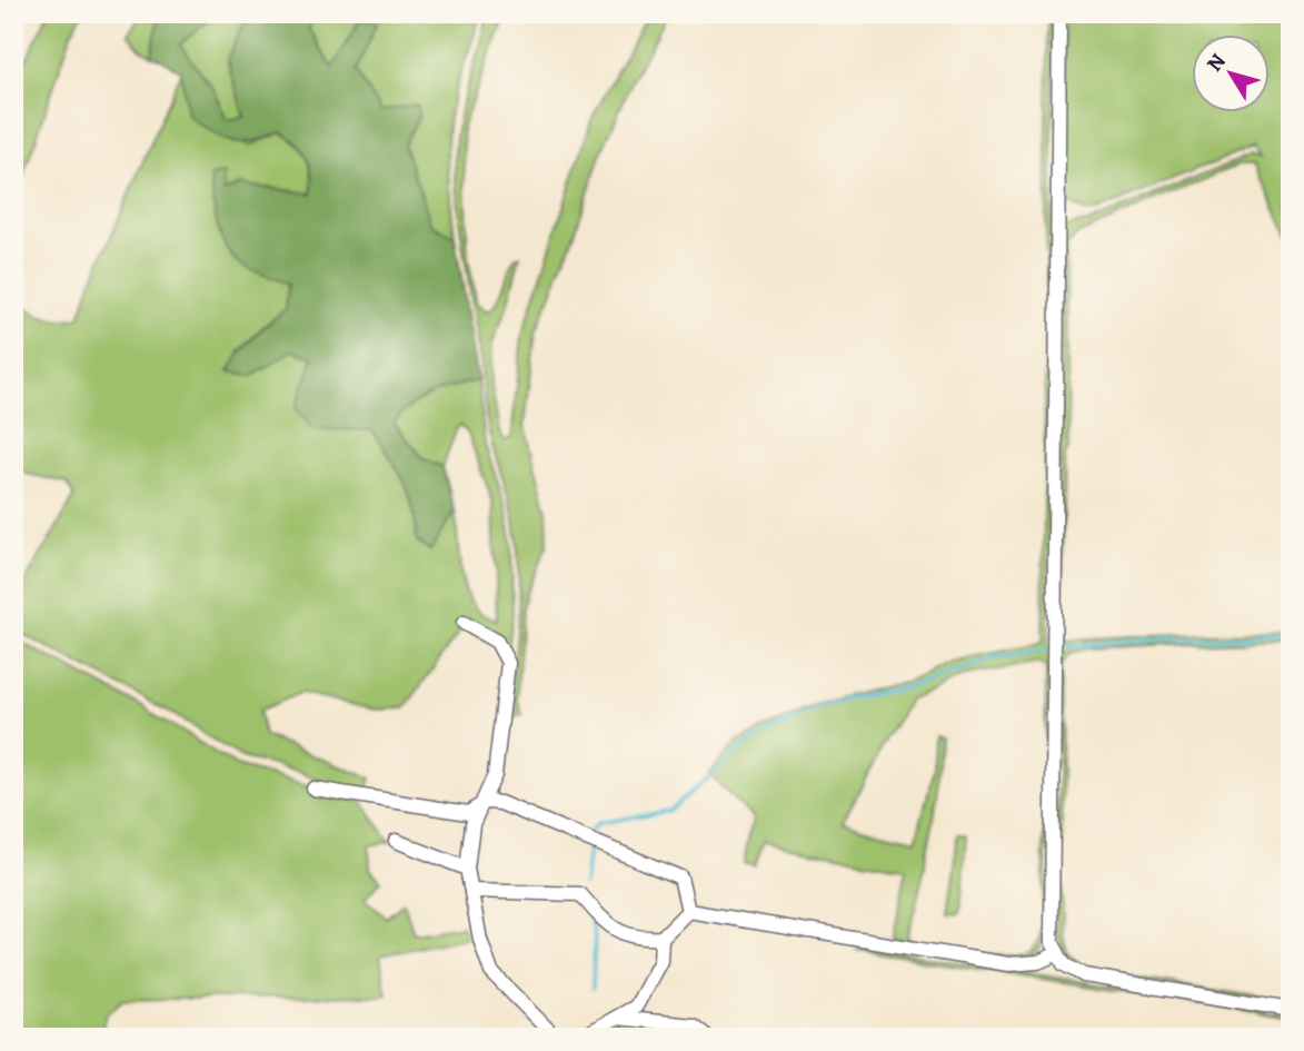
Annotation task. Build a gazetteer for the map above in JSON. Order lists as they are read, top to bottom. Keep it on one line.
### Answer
{"north":"top left"}
